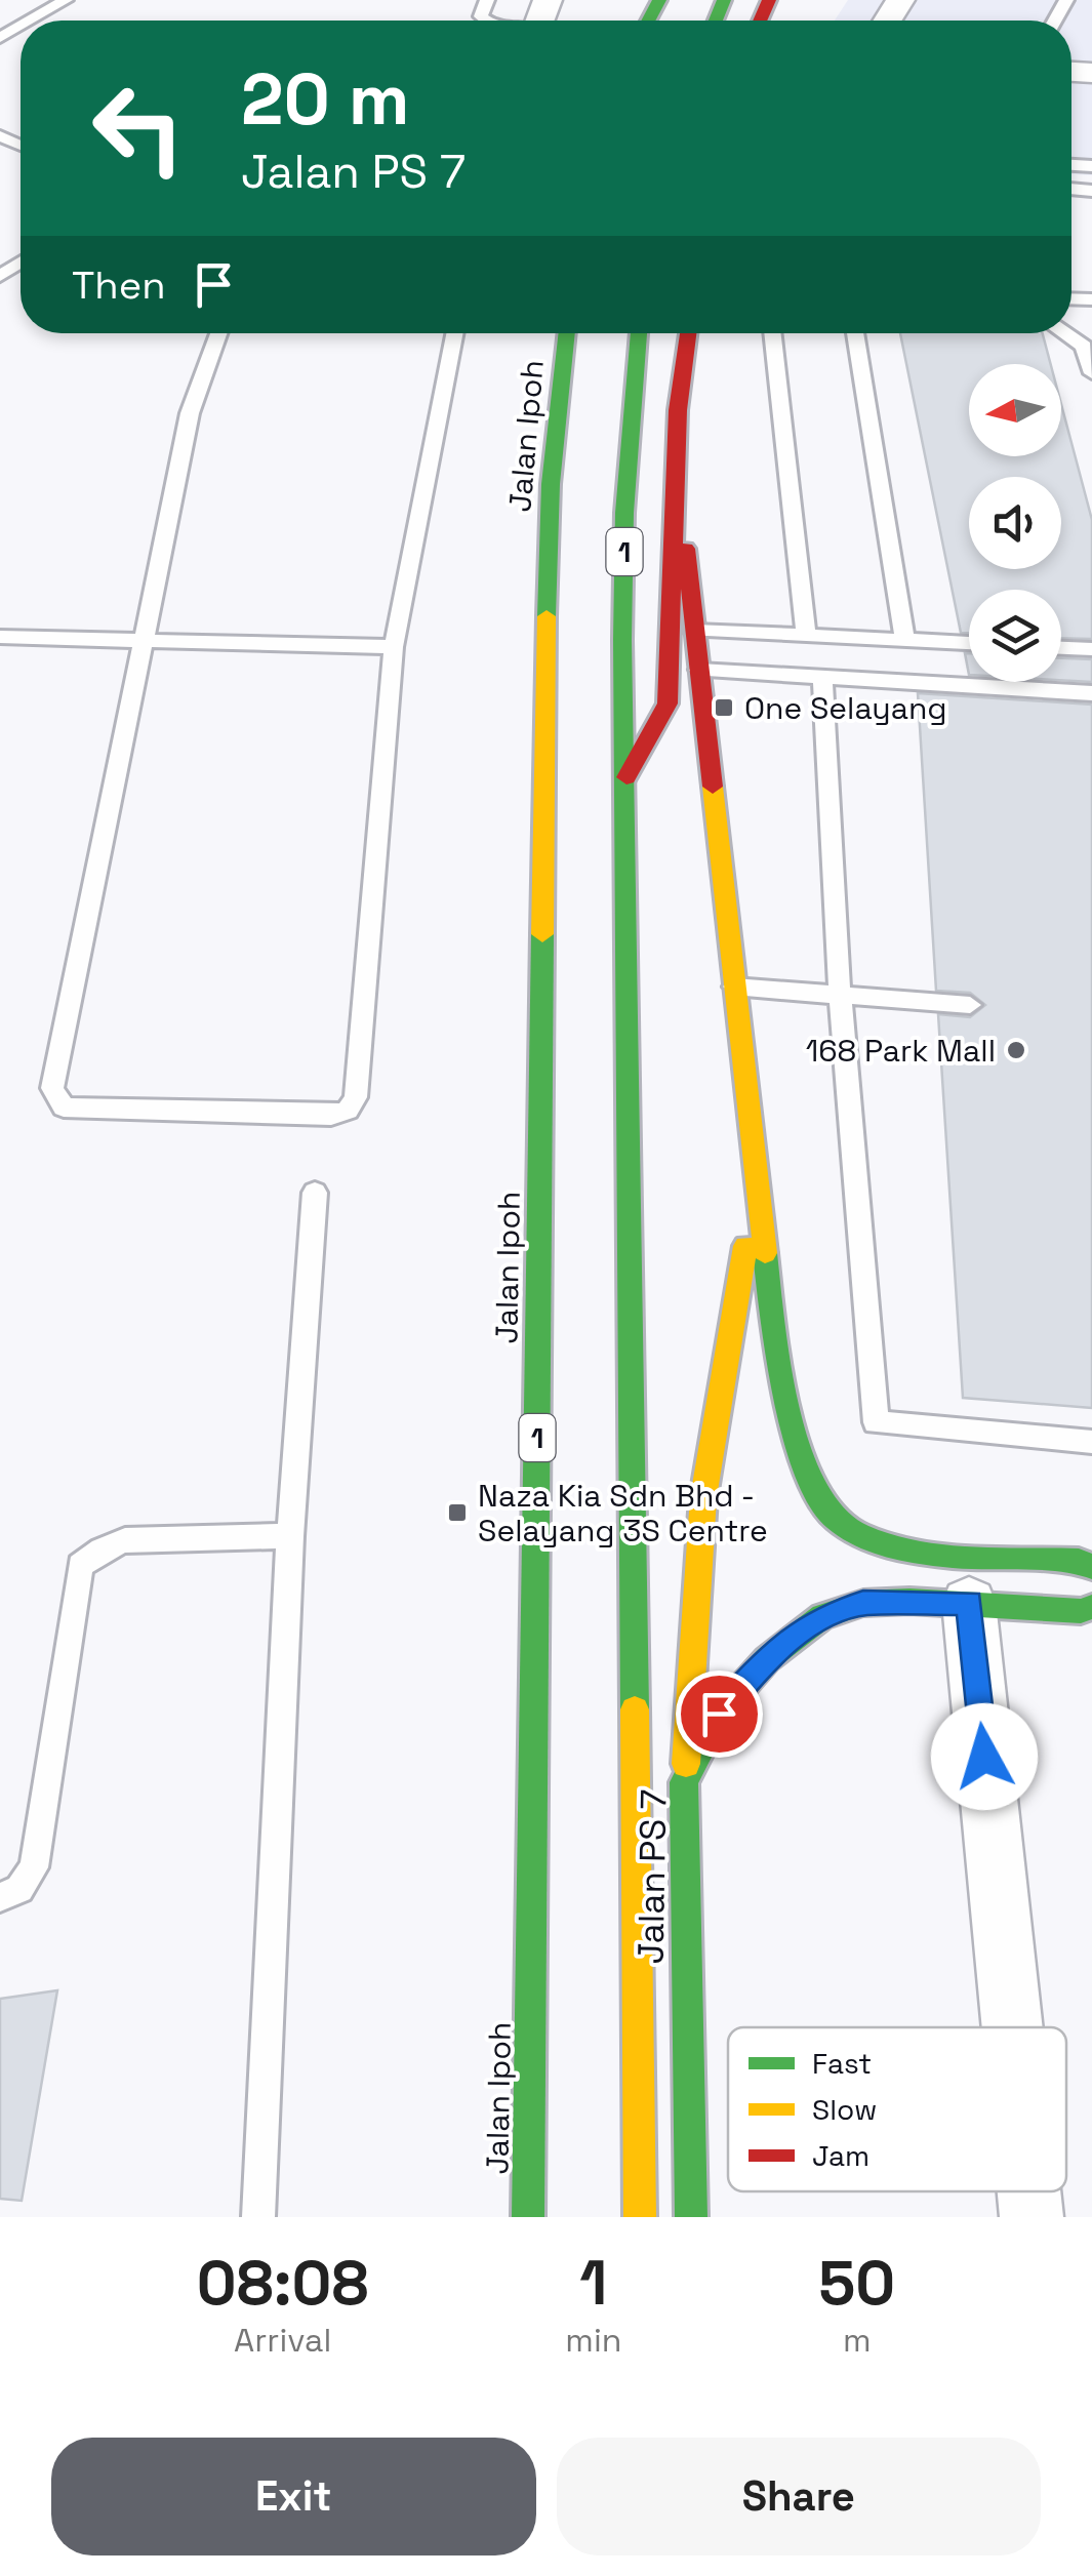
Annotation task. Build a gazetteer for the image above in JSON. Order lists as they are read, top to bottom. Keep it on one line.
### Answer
{"streets":{"main road":["Jalan Ipoh","1","Jalan PS 7"]},"places":{"transit":["One Selayang","Naza Kia Sdn Bhd - Selayang 3S Centre"],"other":["168 Park Mall"]},"legend":["Fast","Slow","Jam"],"north":"left","page":{"turn":["20 m","Jalan PS 7"],"then":"Then","eta":["08:08","Arrival","1","min","50","m"],"buttons":["Exit","Share"]}}
